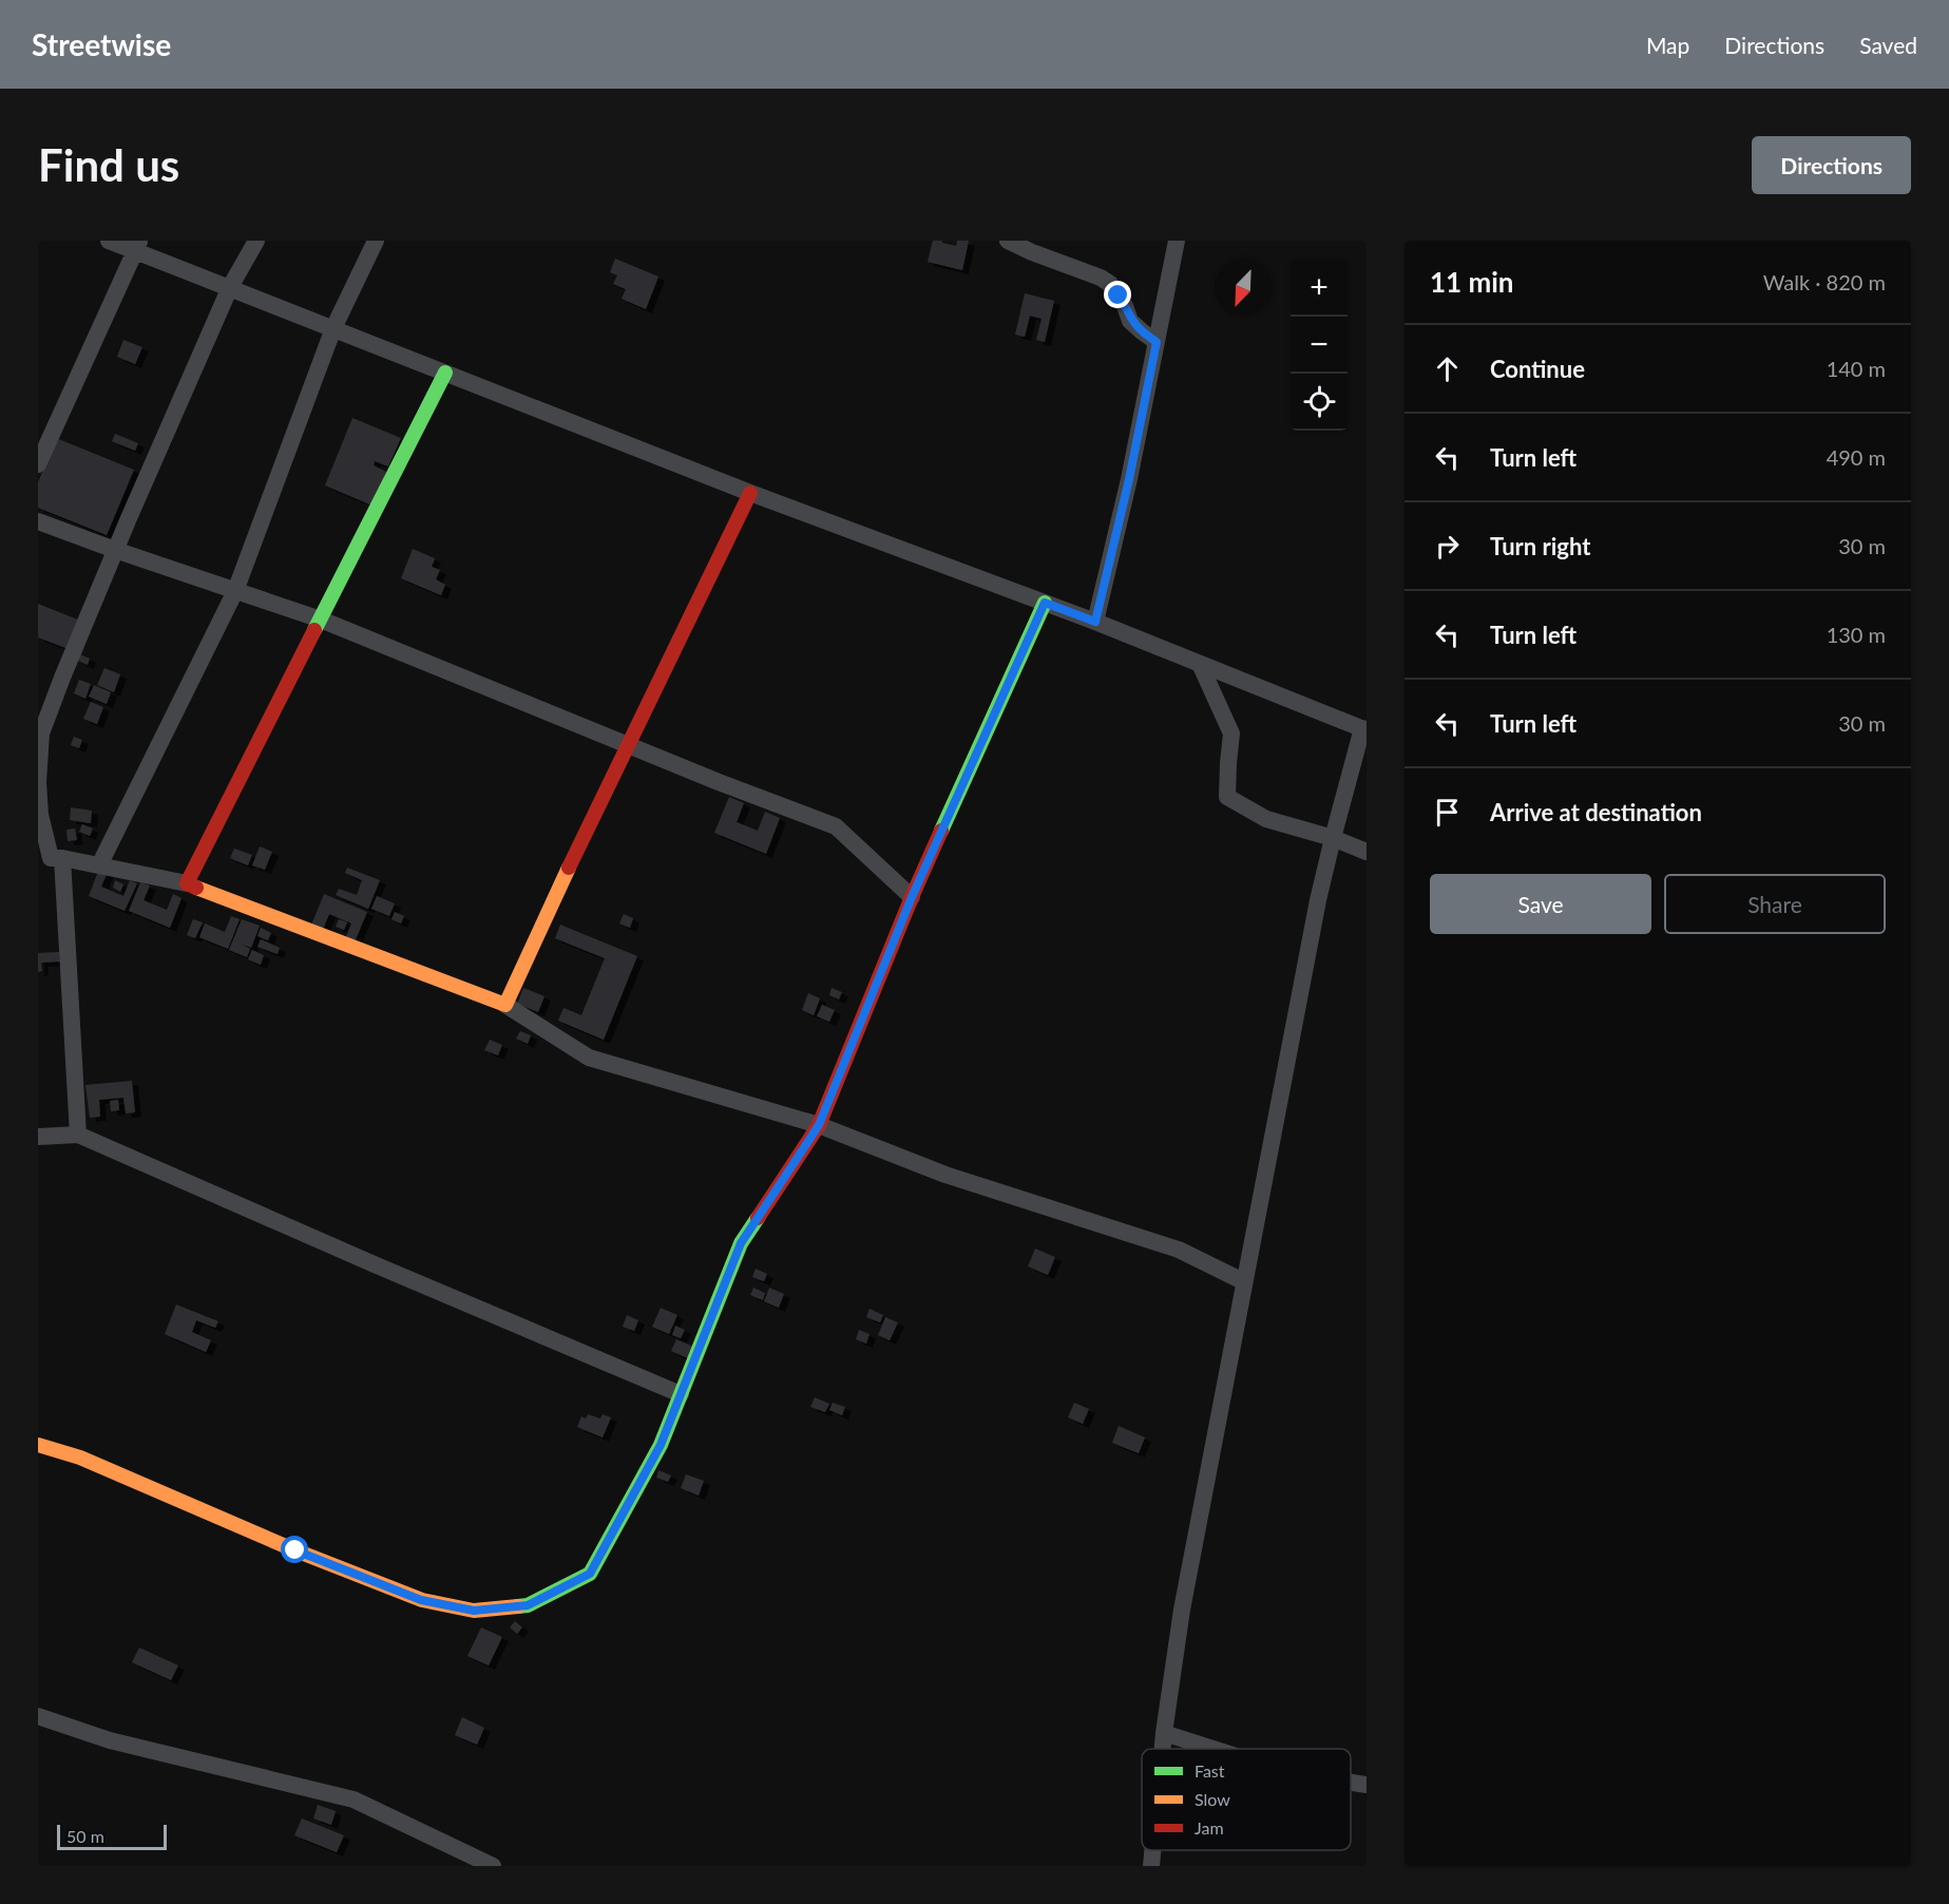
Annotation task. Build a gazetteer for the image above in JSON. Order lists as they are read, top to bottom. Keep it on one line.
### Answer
{"legend":["Fast","Slow","Jam"],"scale_bar":"50 m","north":"bottom left","page":{"header":"Streetwise","nav":["Map","Directions","Saved"],"buttons":["Directions",["Save","Share"]],"title":"Find us","heading":["11 min","Walk · 820 m"],"map_buttons":["+","−"],"list":[["Continue","140 m"],["Turn left","490 m"],["Turn right","30 m"],["Turn left","130 m"],["Turn left","30 m"],"Arrive at destination"],"scale":"50 m"}}
